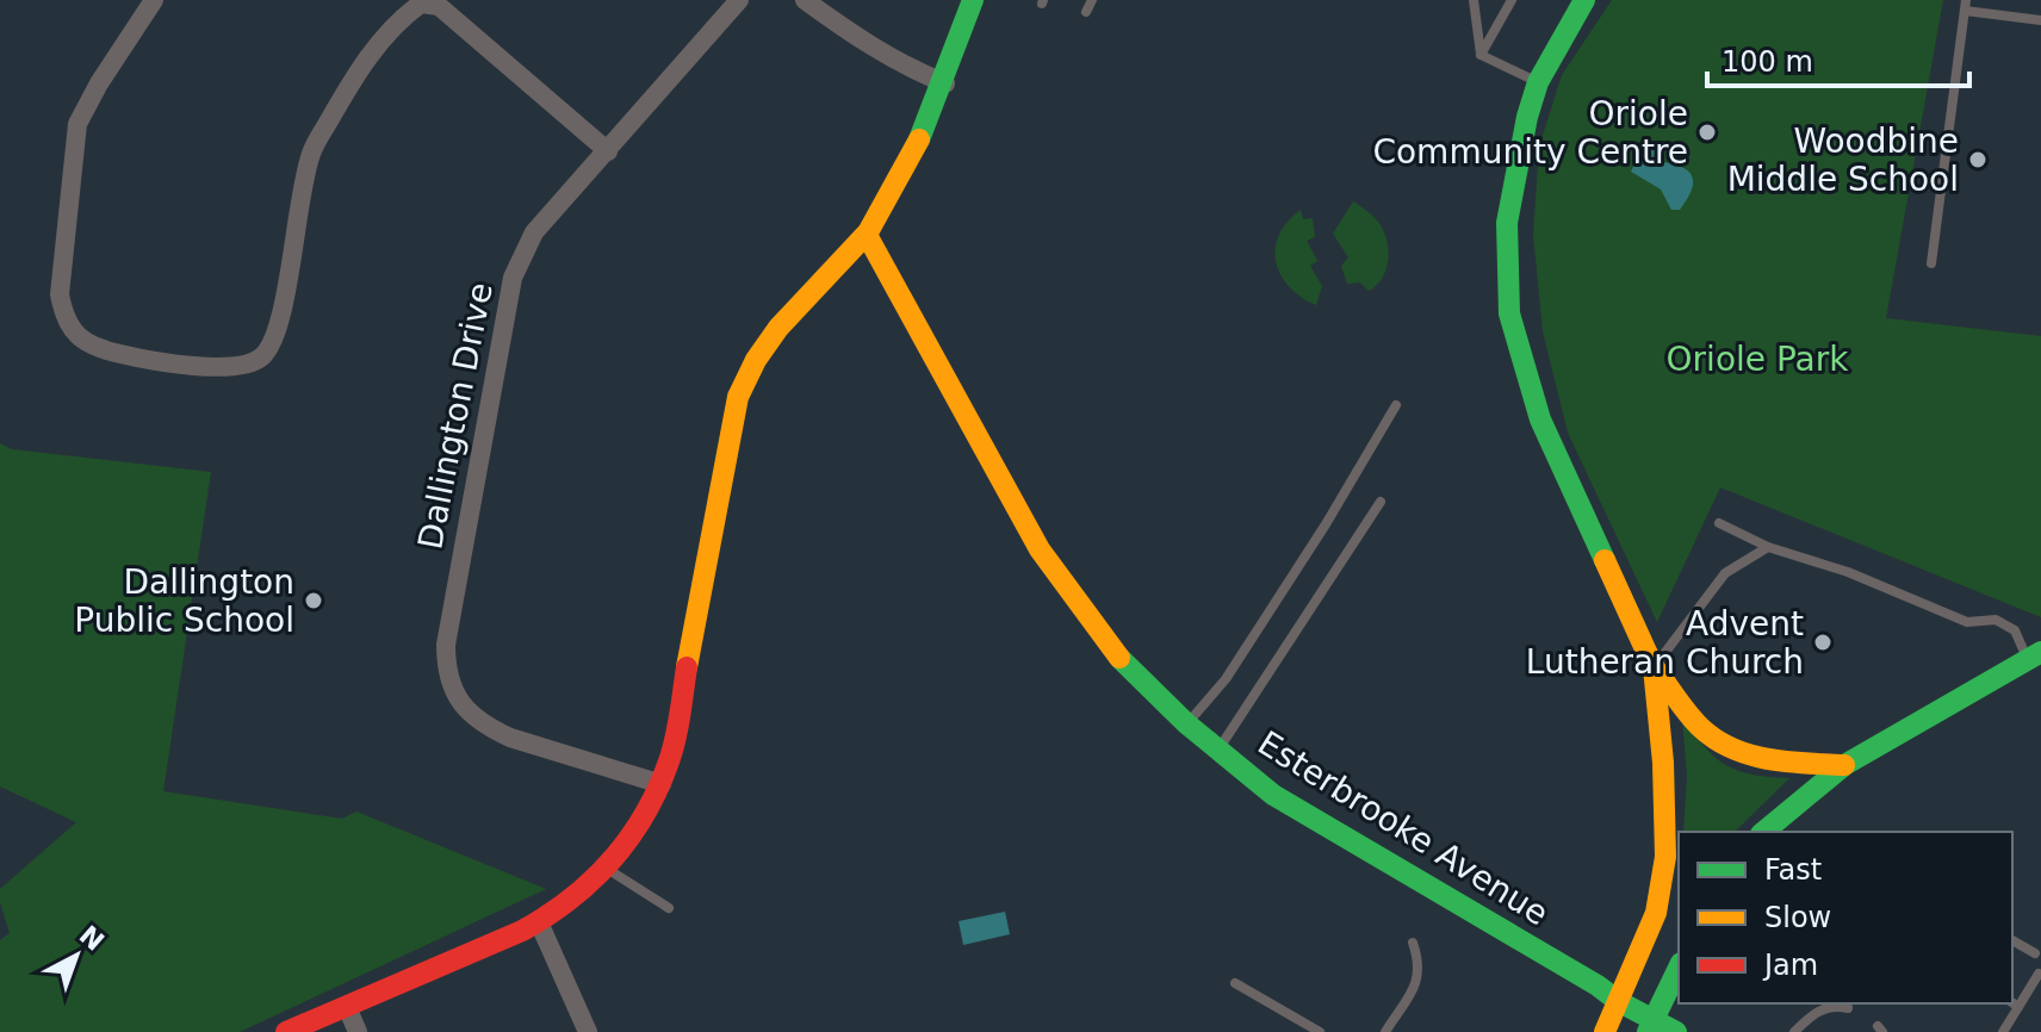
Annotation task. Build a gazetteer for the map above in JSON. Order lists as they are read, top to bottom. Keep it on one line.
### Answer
{"streets":{"street":["Dallington Drive","Esterbrooke Avenue"]},"parks":["Oriole Park"],"places":["Oriole Community Centre","Woodbine Middle School","Dallington Public School","Advent Lutheran Church"],"legend":["Fast","Slow","Jam"],"scale_bar":"100 m","north":"top right"}
